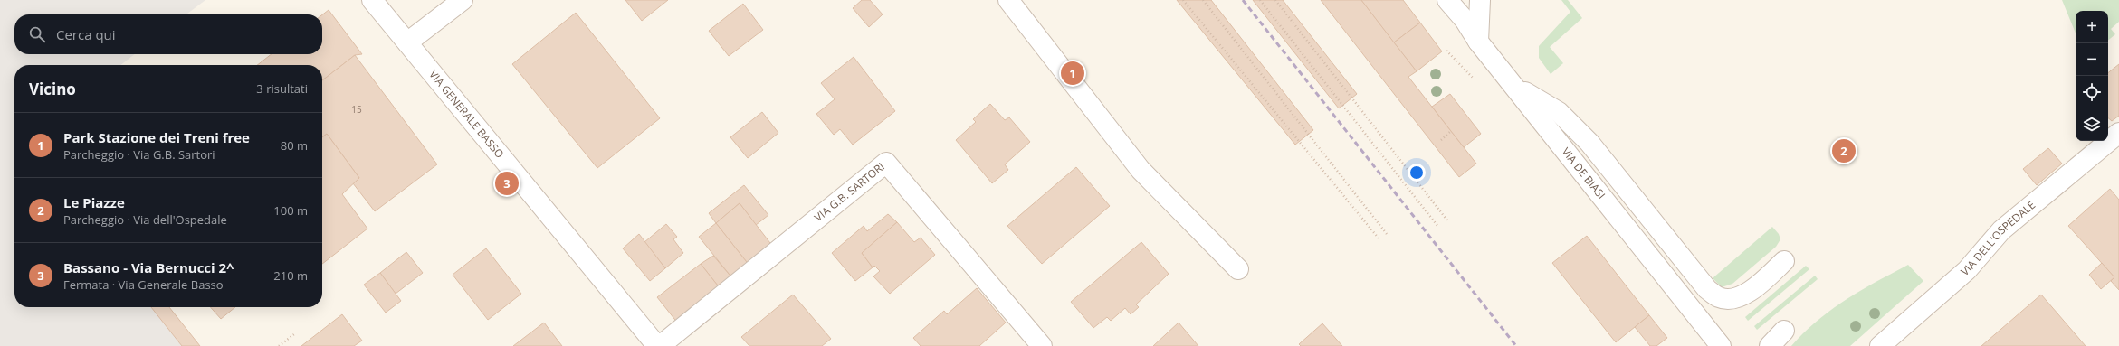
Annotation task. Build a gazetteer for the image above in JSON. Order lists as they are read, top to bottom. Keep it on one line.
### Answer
{"streets":{"street":["VIA GENERALE BASSO","VIA DE BIASI","VIA G.B. SARTORI","VIA DELL'OSPEDALE"]},"house_numbers":["15"],"page":{"map_buttons":["+","−"],"search":"Cerca qui","pins":["1","2","3"],"heading":["Vicino","3 risultati"],"list":[{"mark":"1","name":"Park Stazione dei Treni free","note":"Parcheggio · Via G.B. Sartori","value":"80 m"},{"mark":"2","name":"Le Piazze","note":"Parcheggio · Via dell'Ospedale","value":"100 m"},{"mark":"3","name":"Bassano - Via Bernucci 2^","note":"Fermata · Via Generale Basso","value":"210 m"}]}}
